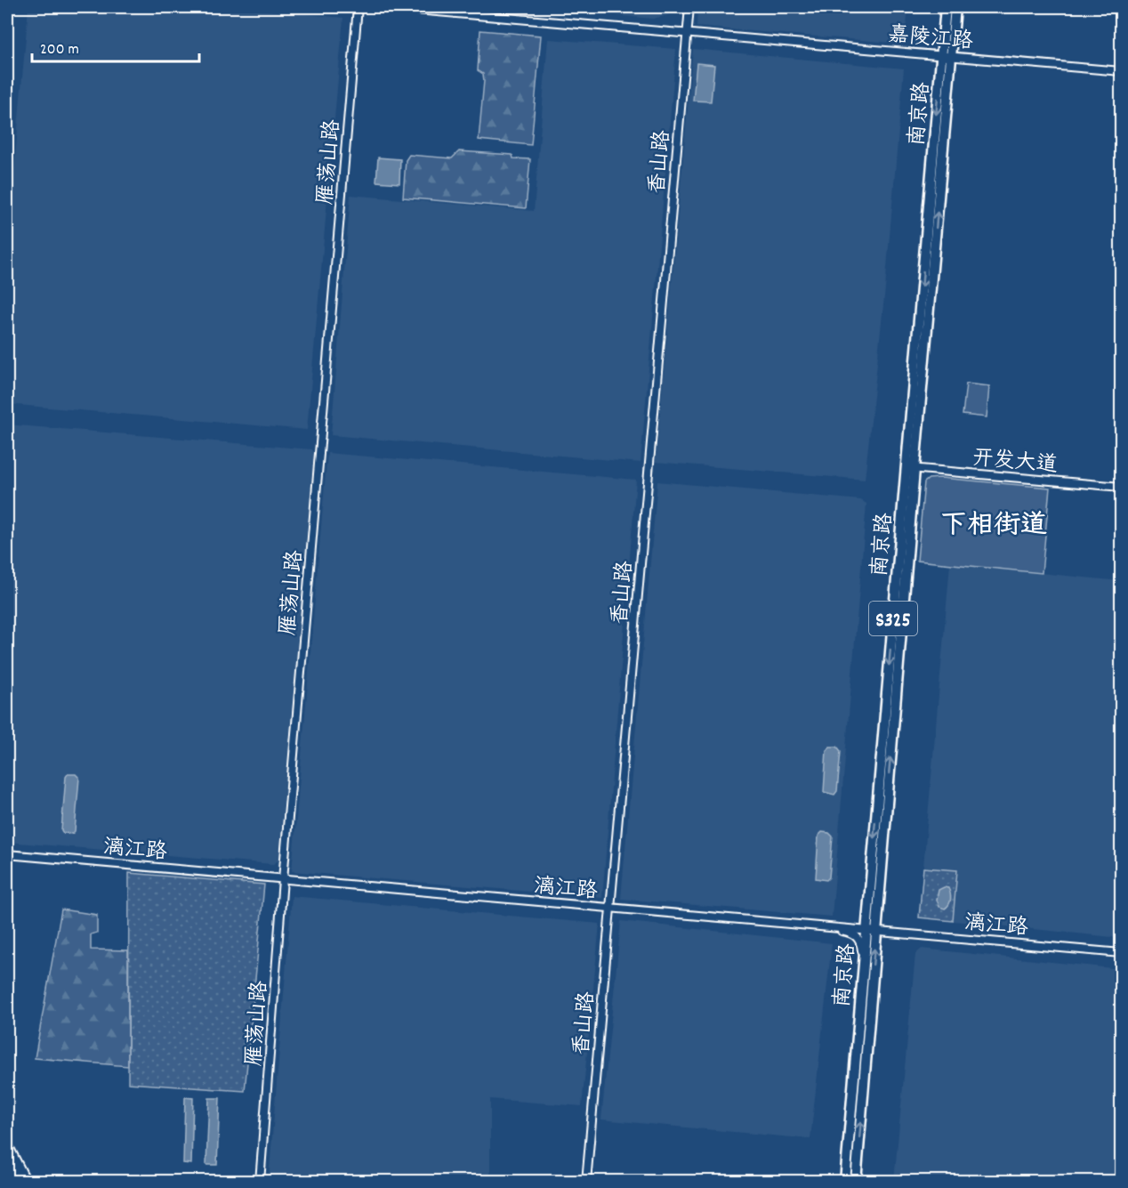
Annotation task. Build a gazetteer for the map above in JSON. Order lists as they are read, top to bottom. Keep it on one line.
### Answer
{"streets":{"main road":["南京路","S325"],"street":["嘉陵江路","雁荡山路","香山路","开发大道","漓江路"]},"crossings":[["嘉陵江路","南京路"],["嘉陵江路","香山路"],["南京路","开发大道"],["南京路","漓江路"],["雁荡山路","漓江路"],["香山路","漓江路"]],"districts":["下相街道"],"scale_bar":"200 m"}
